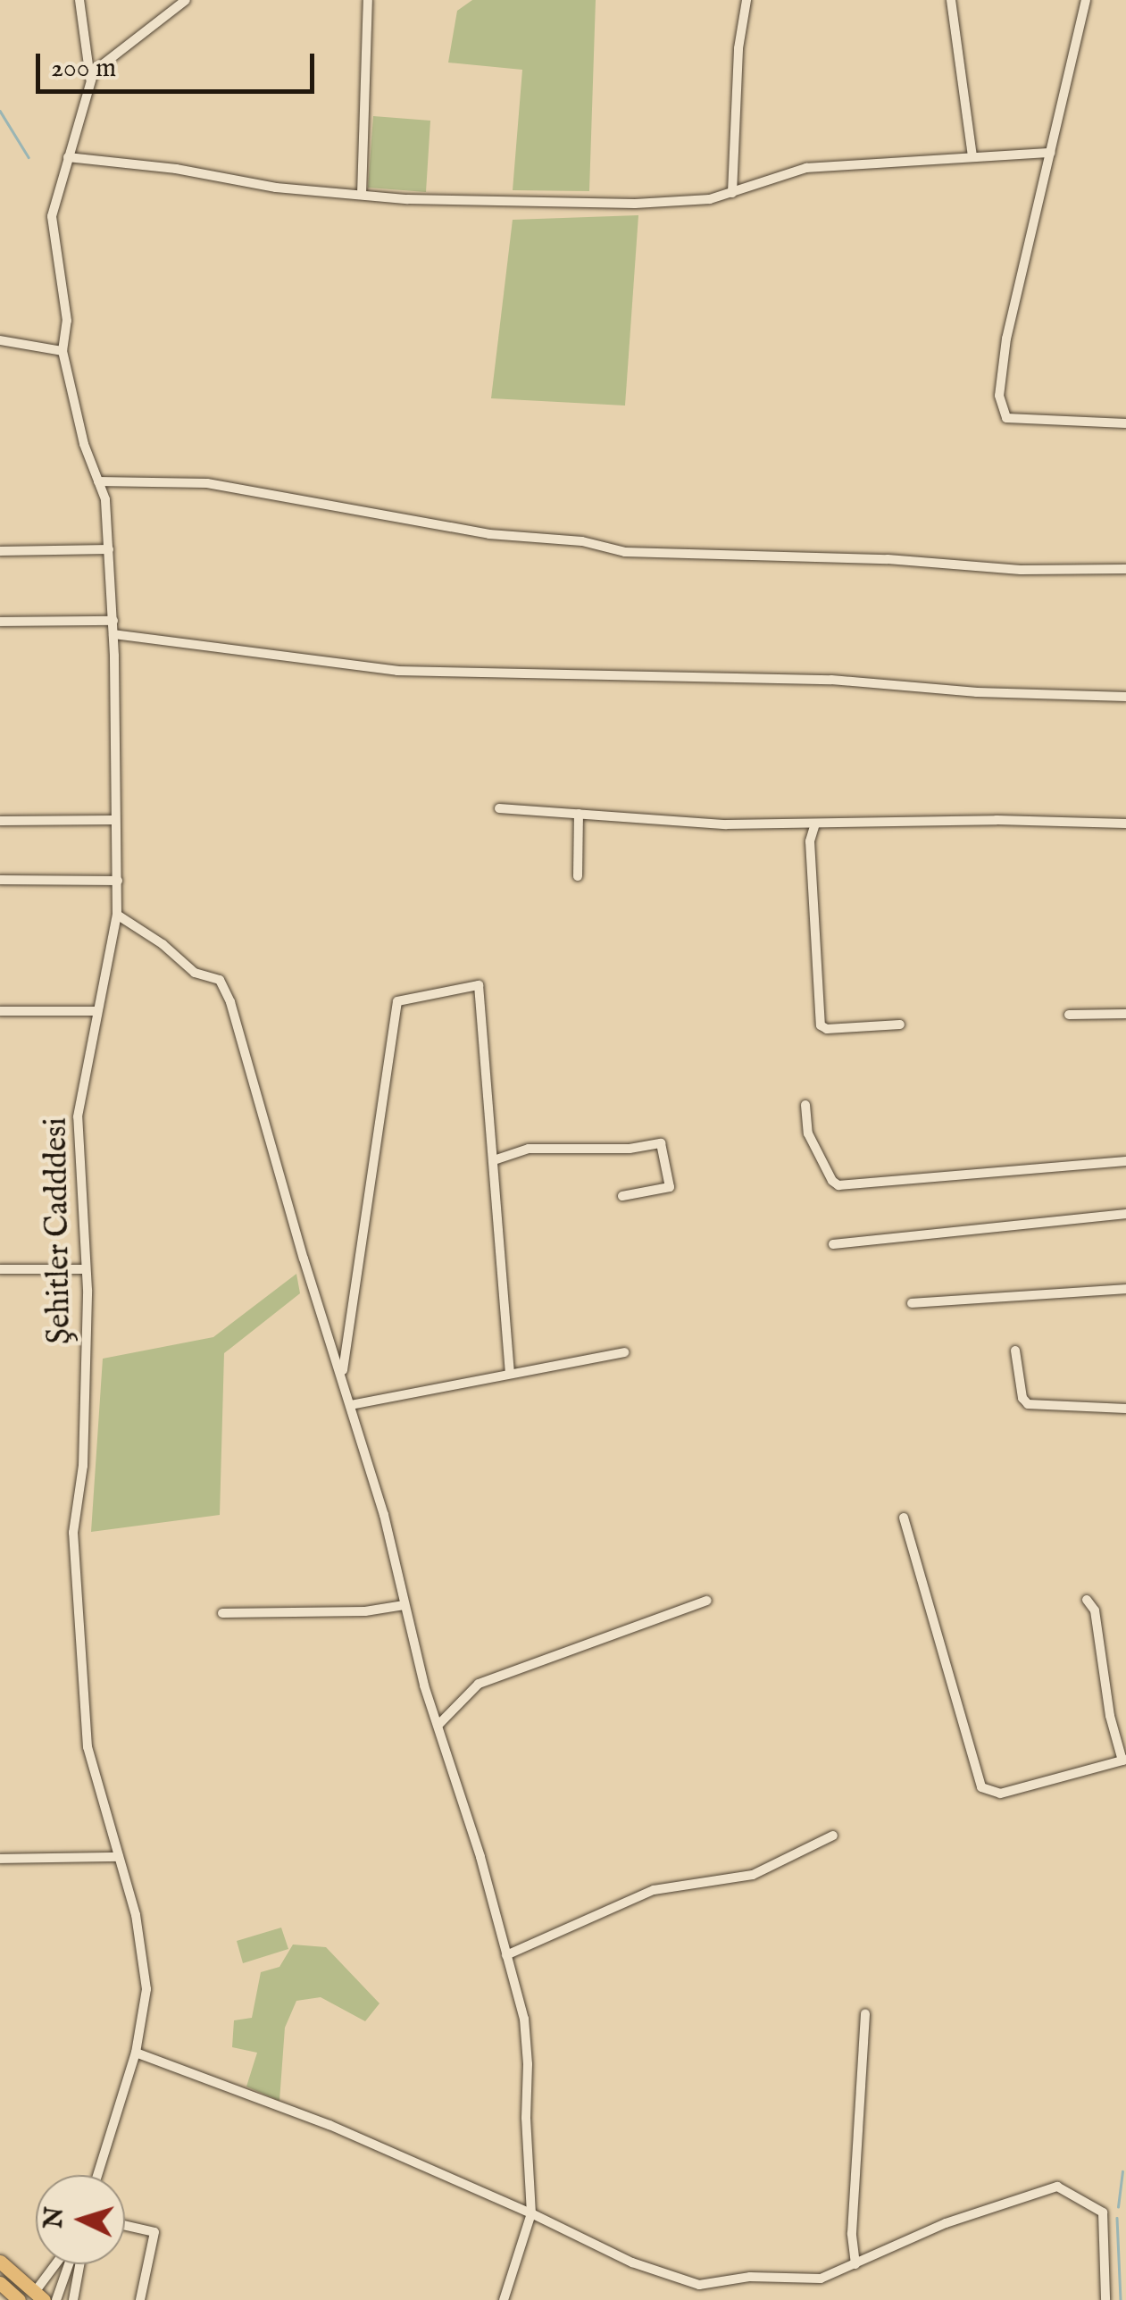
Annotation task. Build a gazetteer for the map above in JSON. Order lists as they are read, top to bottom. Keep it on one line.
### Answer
{"streets":{"street":["Şehitler Cadddesi"]},"scale_bar":"200 m","north":"left"}
